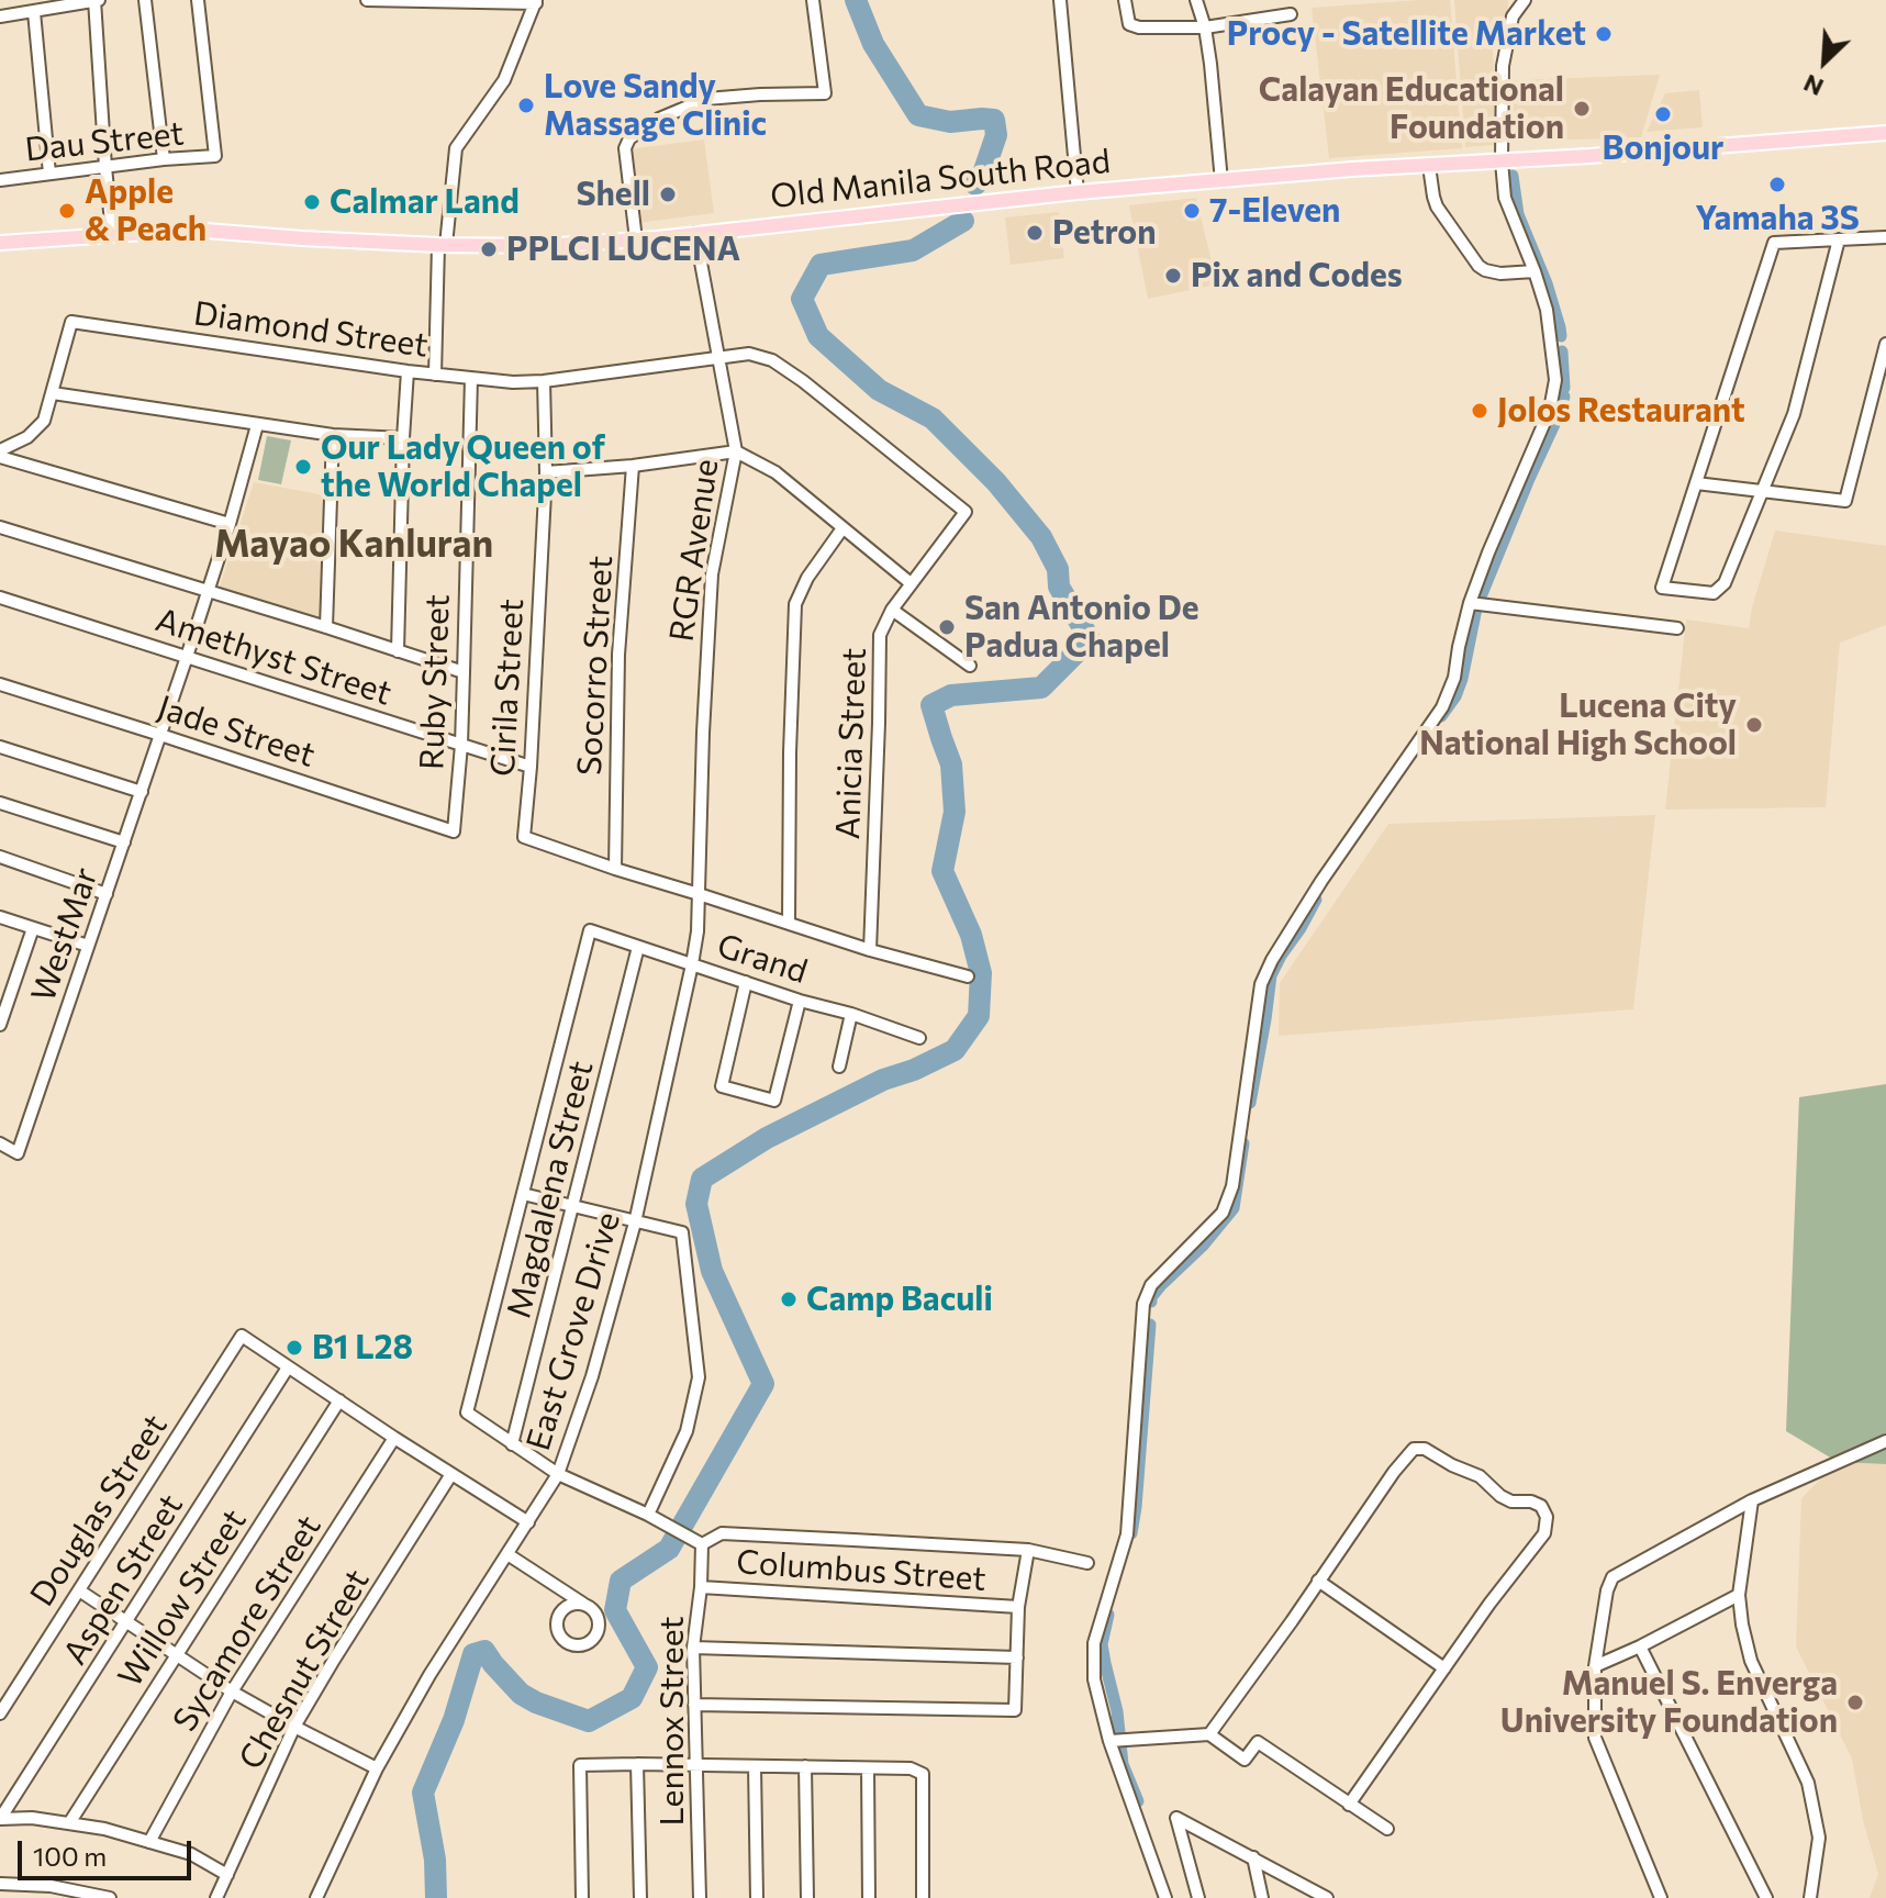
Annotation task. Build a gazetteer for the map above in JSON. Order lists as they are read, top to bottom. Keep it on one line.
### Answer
{"streets":{"main road":["Old Manila South Road"],"street":["Dau Street","Diamond Street","RGR Avenue","Amethyst Street","Socorro Street","Ruby Street","Cirila Street","Jade Street","Anicia Street","WestMar","Grand","Magdalena Street","East Grove Drive","Douglas Street","Columbus Street","Aspen Street","Willow Street","Sycamore Street","Chesnut Street","Lennox Street"]},"crossings":[["Old Manila South Road","RGR Avenue"],["Diamond Street","RGR Avenue"],["Diamond Street","Ruby Street"],["Diamond Street","Cirila Street"],["Diamond Street","Anicia Street"],["RGR Avenue","East Grove Drive"],["Amethyst Street","Ruby Street"],["Amethyst Street","Cirila Street"],["Amethyst Street","WestMar"],["Socorro Street","Cirila Street"],["Ruby Street","Jade Street"],["Jade Street","WestMar"],["Grand","Magdalena Street"],["Grand","East Grove Drive"],["Douglas Street","Aspen Street"],["Columbus Street","Lennox Street"]],"districts":["Mayao Kanluran"],"places":["Procy - Satellite Market","Love Sandy Massage Clinic","Calayan Educational Foundation","Bonjour","Yamaha 3S","Shell","Calmar Land","Apple & Peach","7-Eleven","Petron","PPLCI LUCENA","Pix and Codes","Jolos Restaurant","Our Lady Queen of the World Chapel","San Antonio De Padua Chapel","Lucena City National High School","Camp Baculi","B1 L28","Manuel S. Enverga University Foundation"],"scale_bar":"100 m","north":"bottom left"}
